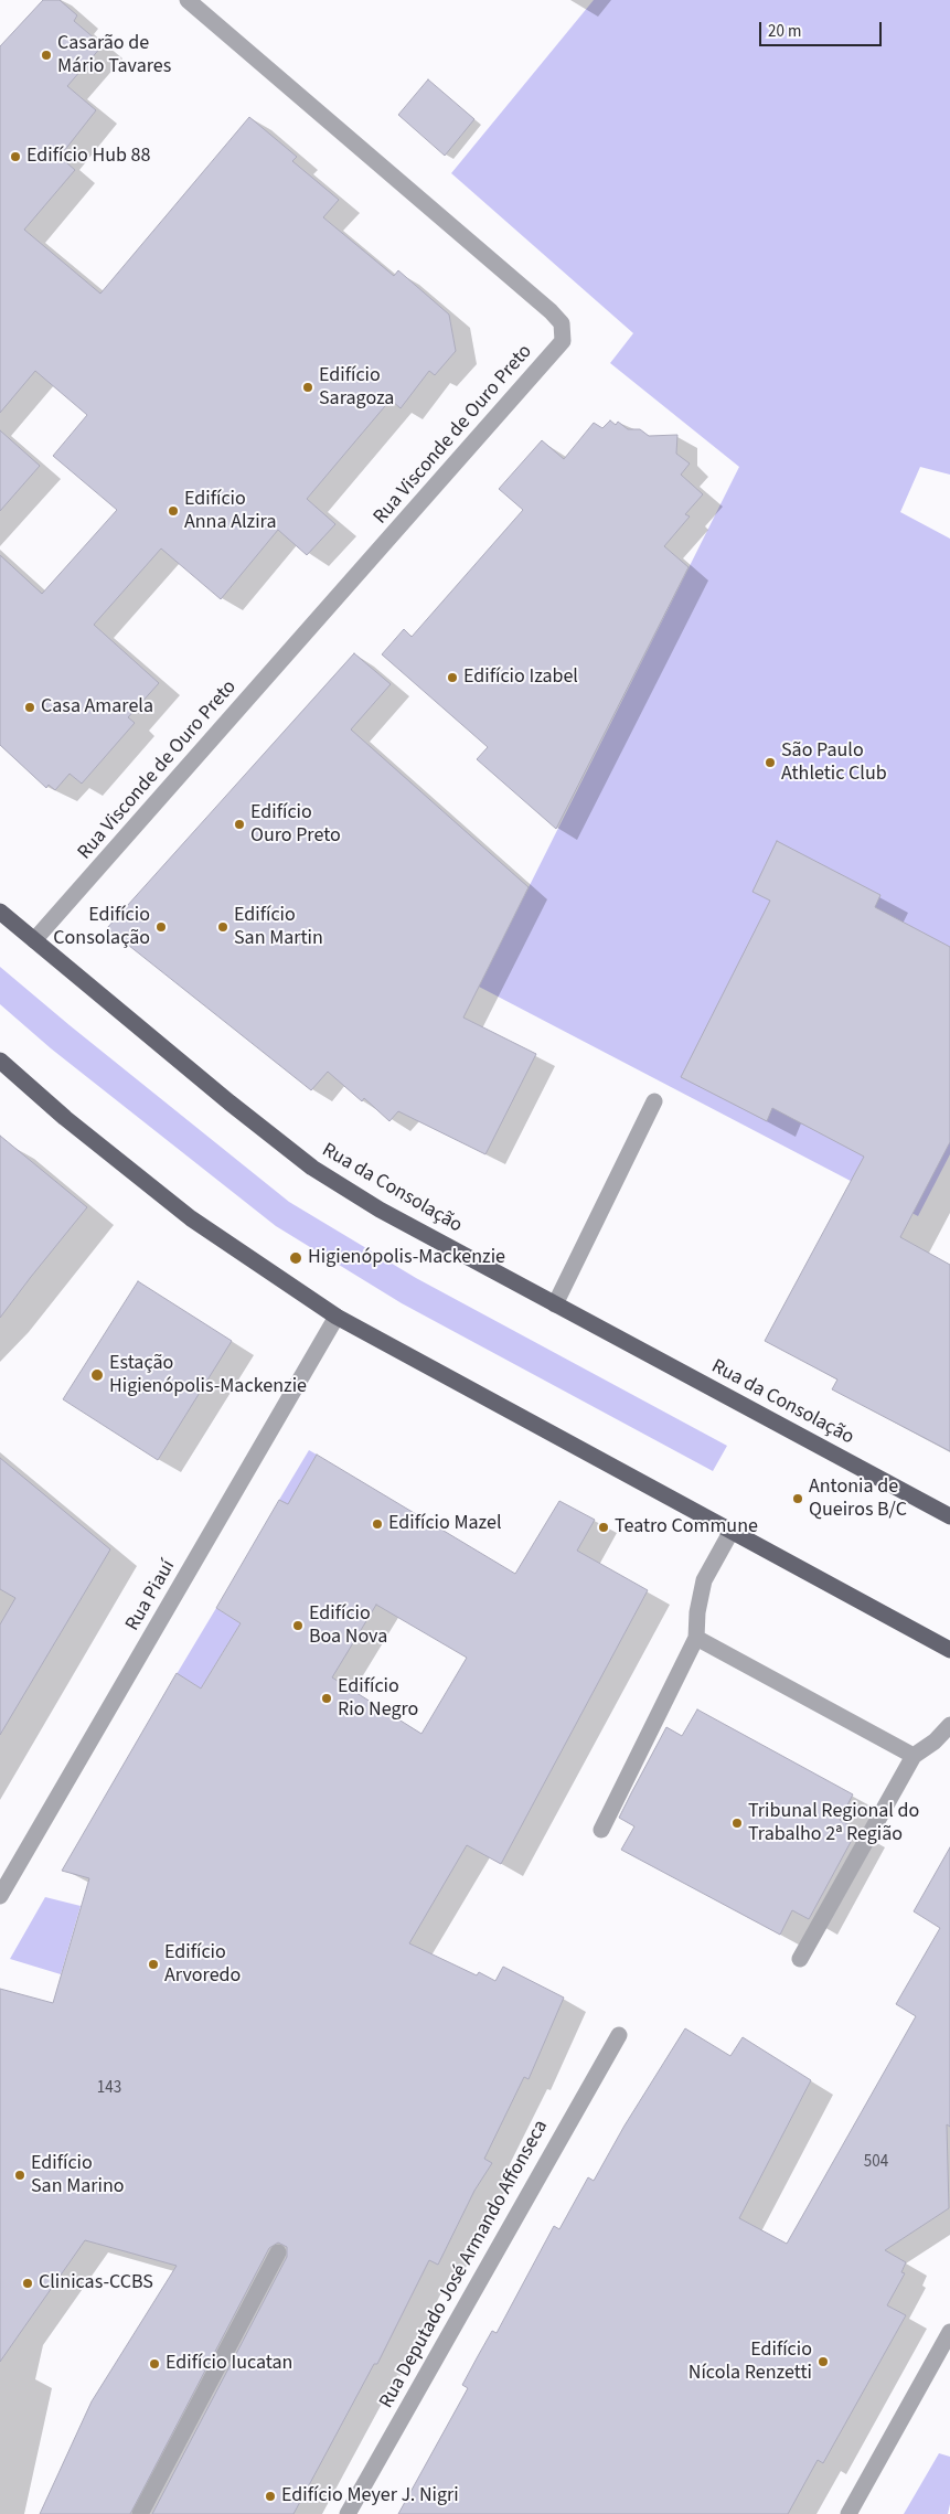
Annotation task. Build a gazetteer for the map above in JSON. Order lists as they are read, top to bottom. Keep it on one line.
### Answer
{"streets":{"main road":["Rua da Consolação"],"street":["Rua Visconde de Ouro Preto","Rua Piauí","Rua Deputado José Armando Affonseca"]},"crossings":[["Rua Visconde de Ouro Preto","Rua da Consolação"]],"places":["Casarão de Mário Tavares","Edifício Hub 88","Edifício Saragoza","Edifício Anna Alzira","Edifício Izabel","Casa Amarela","São Paulo Athletic Club","Edifício Ouro Preto","Edifício Consolação","Edifício San Martin","Higienópolis-Mackenzie","Estação Higienópolis-Mackenzie","Antonia de Queiros B/C","Edifício Mazel","Teatro Commune","Edifício Boa Nova","Edifício Rio Negro","Tribunal Regional do Trabalho 2ª Região","Edifício Arvoredo","Edifício San Marino","Clinicas-CCBS","Edifício Nícola Renzetti","Edifício Iucatan","Edifício Meyer J. Nigri"],"house_numbers":["143","504"],"scale_bar":"20 m"}
